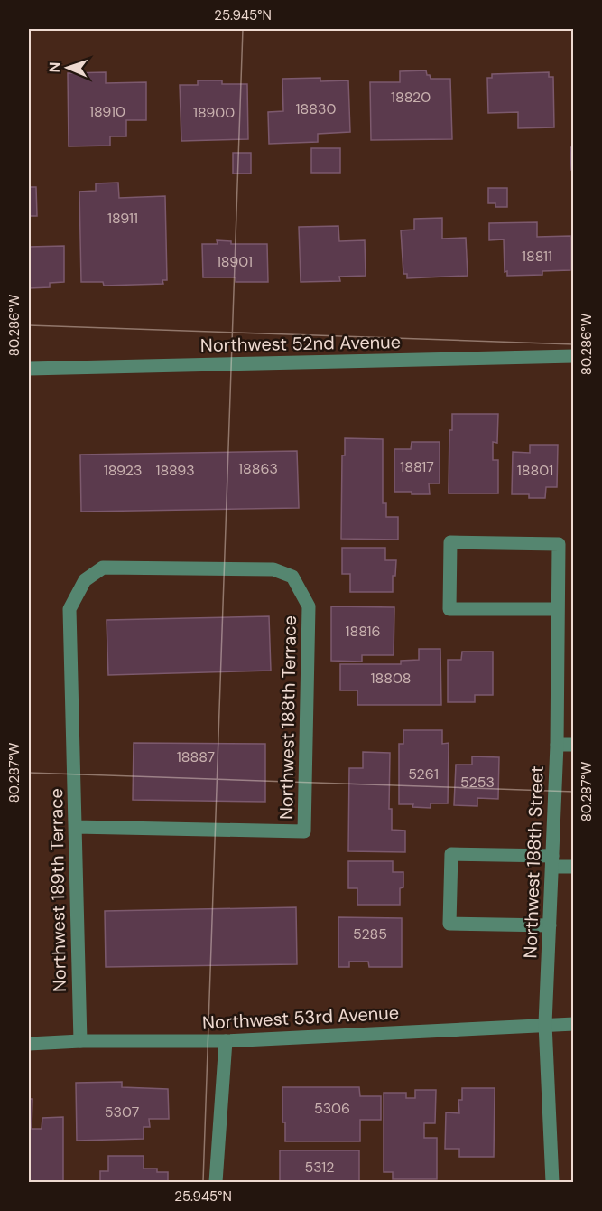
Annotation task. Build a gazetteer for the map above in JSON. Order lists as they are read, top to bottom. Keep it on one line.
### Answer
{"streets":{"street":["Northwest 52nd Avenue","Northwest 188th Terrace","Northwest 188th Street","Northwest 189th Terrace","Northwest 53rd Avenue"]},"crossings":[["Northwest 188th Terrace","Northwest 189th Terrace"],["Northwest 188th Street","Northwest 53rd Avenue"],["Northwest 189th Terrace","Northwest 53rd Avenue"]],"house_numbers":["18820","18830","18910","18900","18911","18811","18901","18817","18863","18923","18893","18801","18816","18808","18887","5261","5253","5285","5306","5307","5312"],"north":"left","coordinates":["25.945°N","80.286°W","80.287°W"]}
